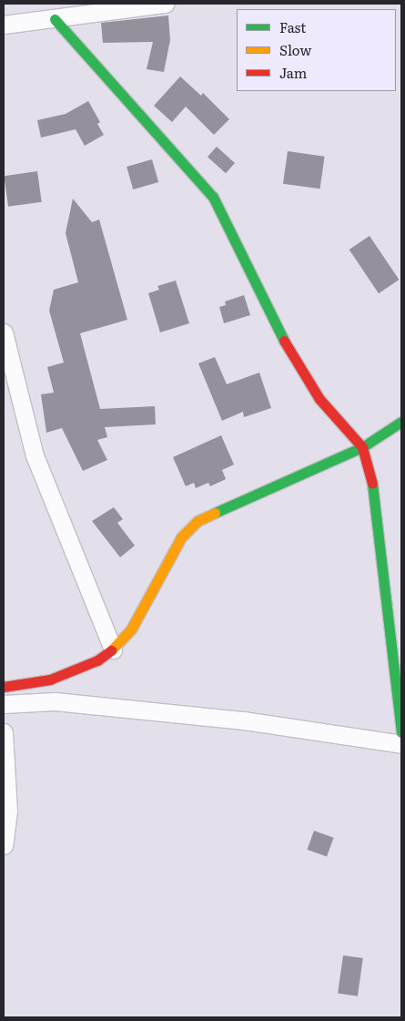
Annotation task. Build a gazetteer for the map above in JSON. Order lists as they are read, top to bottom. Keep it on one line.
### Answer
{"legend":["Fast","Slow","Jam"]}
